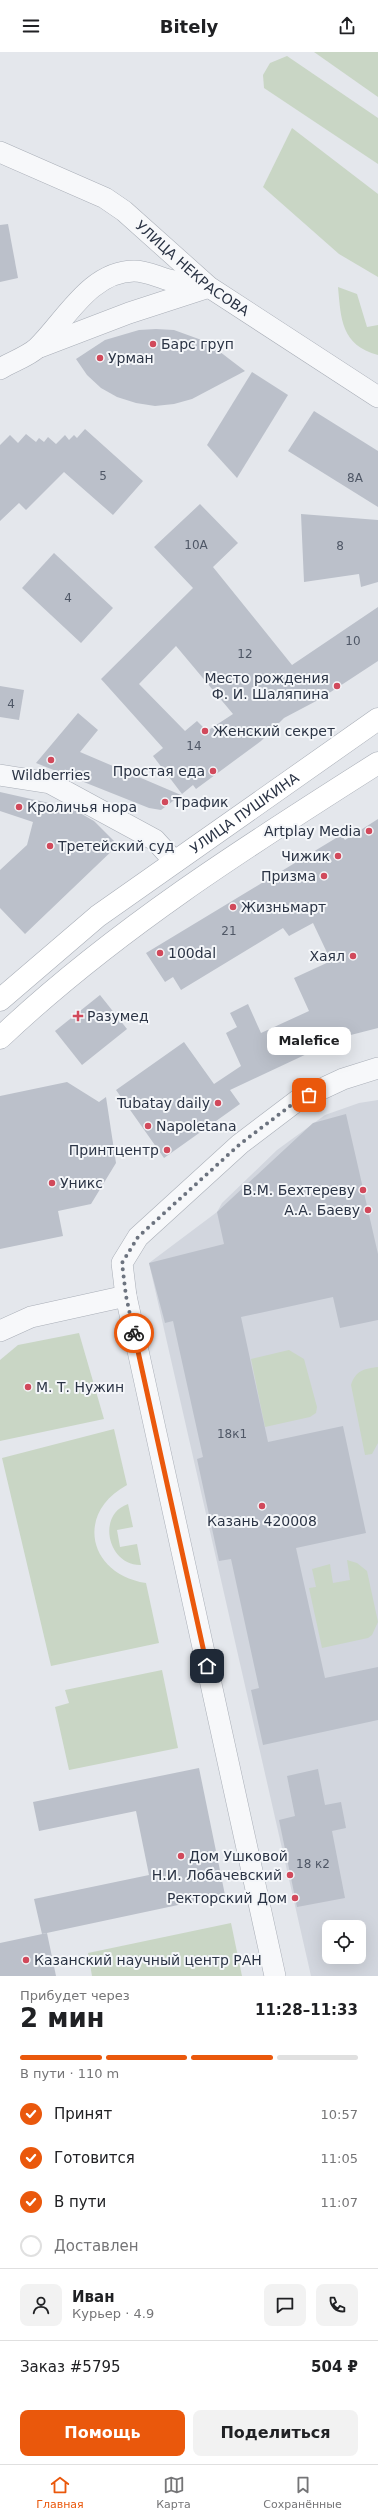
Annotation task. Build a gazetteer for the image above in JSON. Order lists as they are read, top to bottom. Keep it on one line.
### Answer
{"streets":{"main road":["УЛИЦА ПУШКИНА"],"street":["УЛИЦА НЕКРАСОВА"]},"places":{"other":["Барс груп","Урман","Место рождения Ф. И. Шаляпина","Женский секрет","Wildberries","Простая еда","Трафик","Кроличья нора","Artplay Media","Третейский суд","Чижик","Призма","Жизньмарт","100dal","Хаял","Malefice","Tubatay daily","Napoletana","Принтцентр","Уникс","В.М. Бехтереву","А.А. Баеву","М. Т. Нужин","Казань 420008","Дом Ушковой","Н.И. Лобачевский","Ректорский Дом","Казанский научный центр РАН"],"health":["Разумед"]},"house_numbers":["5","8А","10А","8","4","10","12","4","14","21","18к1","18 к2"],"page":{"header":"Bitely","bubble":"Malefice","heading":["2 мин","Прибудет через","11:28–11:33"],"panel":["Иван","Курьер · 4.9","Заказ #5795","504 ₽"],"bar":"В пути · 110 m","list":[["Принят","10:57"],["Готовится","11:05"],["В пути","11:07"],"Доставлен"],"buttons":["Помощь","Поделиться"],"tabs":["Главная","Карта","Сохранённые"]}}
